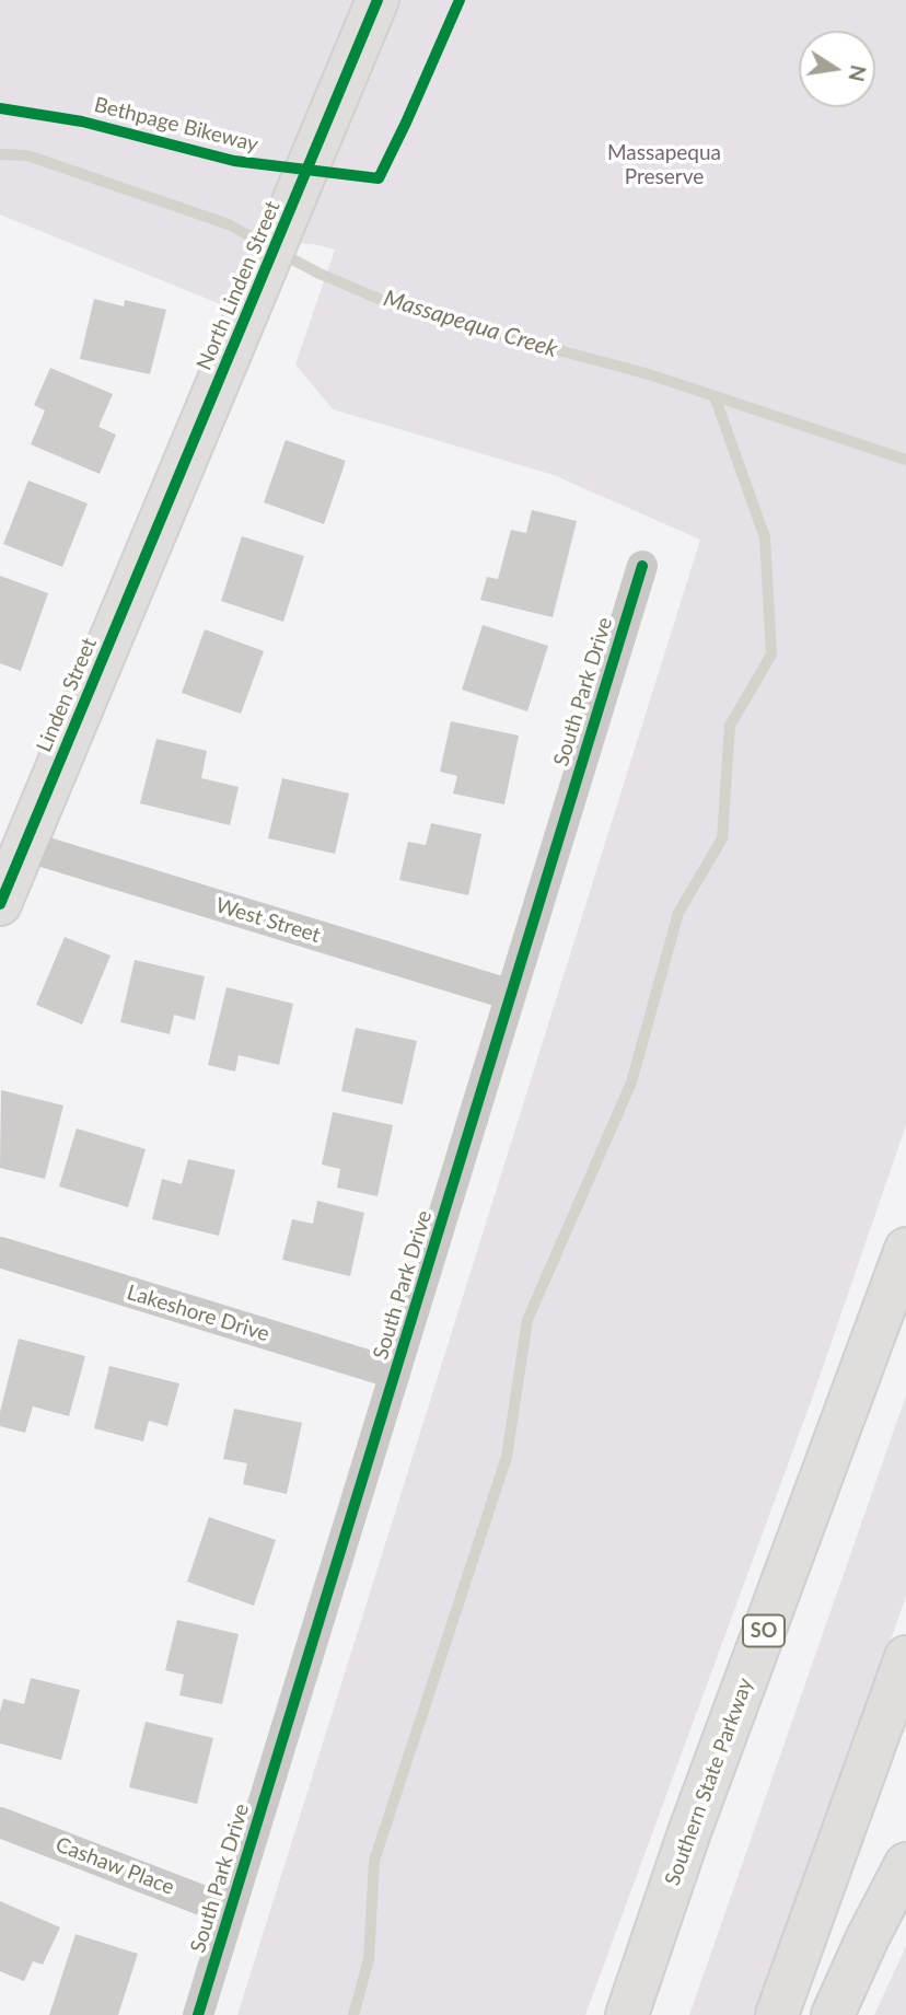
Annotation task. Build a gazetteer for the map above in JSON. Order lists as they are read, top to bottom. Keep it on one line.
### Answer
{"streets":{"main road":["North Linden Street","Linden Street","SO","Southern State Parkway"],"street":["South Park Drive","West Street","Lakeshore Drive","Cashaw Place"],"cycle path":["Bethpage Bikeway"]},"crossings":[["North Linden Street","Linden Street"],["South Park Drive","West Street"],["South Park Drive","Lakeshore Drive"],["South Park Drive","Cashaw Place"],["Linden Street","West Street"]],"water":["Massapequa Creek"],"parks":["Massapequa Preserve"],"north":"right"}
